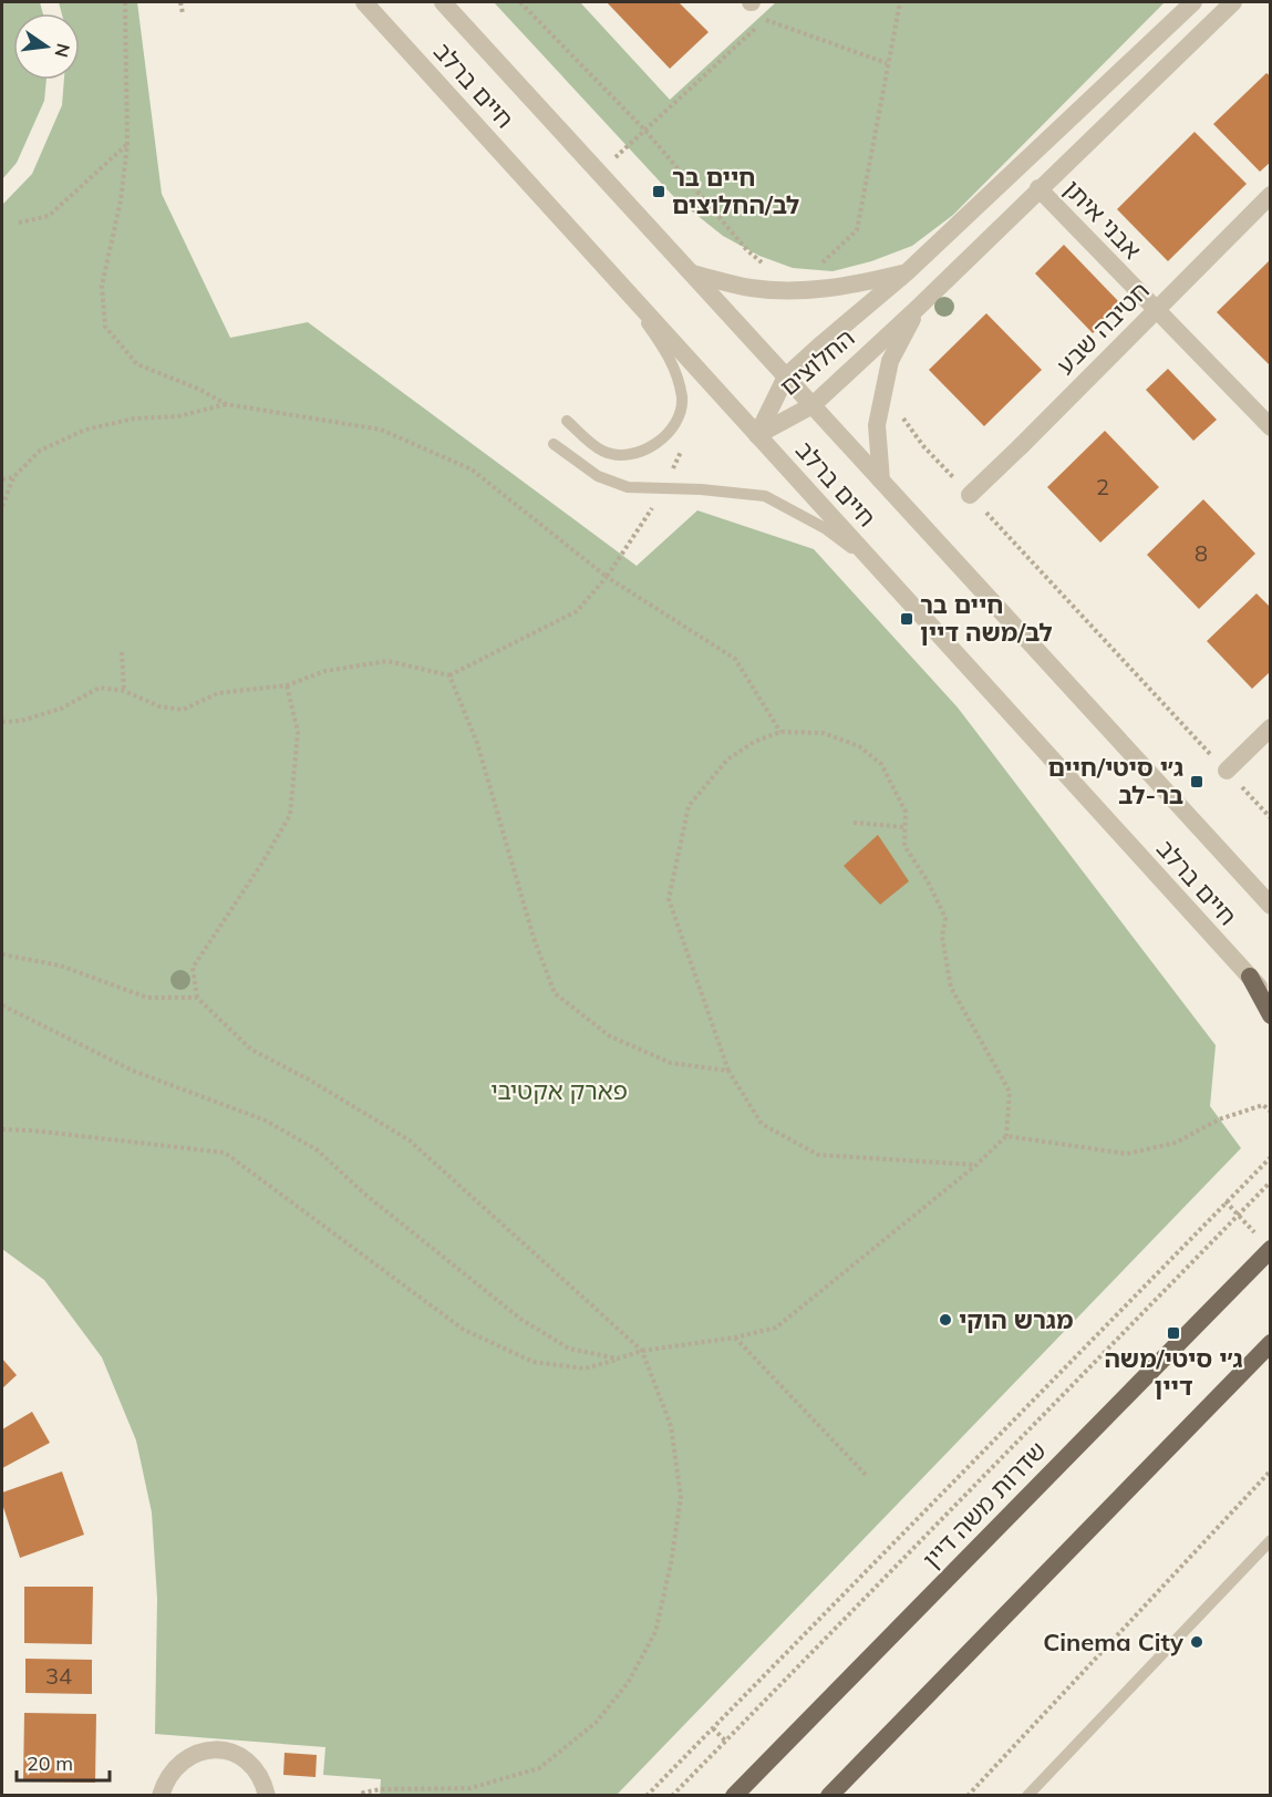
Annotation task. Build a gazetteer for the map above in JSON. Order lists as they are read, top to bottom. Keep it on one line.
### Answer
{"streets":{"main road":["שדרות משה דיין"],"street":["חיים ברלב","אבני איתן","חטיבה שבע","החלוצים"]},"crossings":[["חיים ברלב","החלוצים"],["אבני איתן","חטיבה שבע"],["אבני איתן","החלוצים"]],"parks":["פארק אקטיבי"],"places":{"transit":["חיים בר לב/החלוצים","חיים בר לב/משה דיין","ג׳י סיטי/חיים בר-לב","ג׳י סיטי/משה דיין"],"other":["מגרש הוקי","Cinema City"]},"house_numbers":["2","8","34"],"scale_bar":"20 m","north":"right"}
